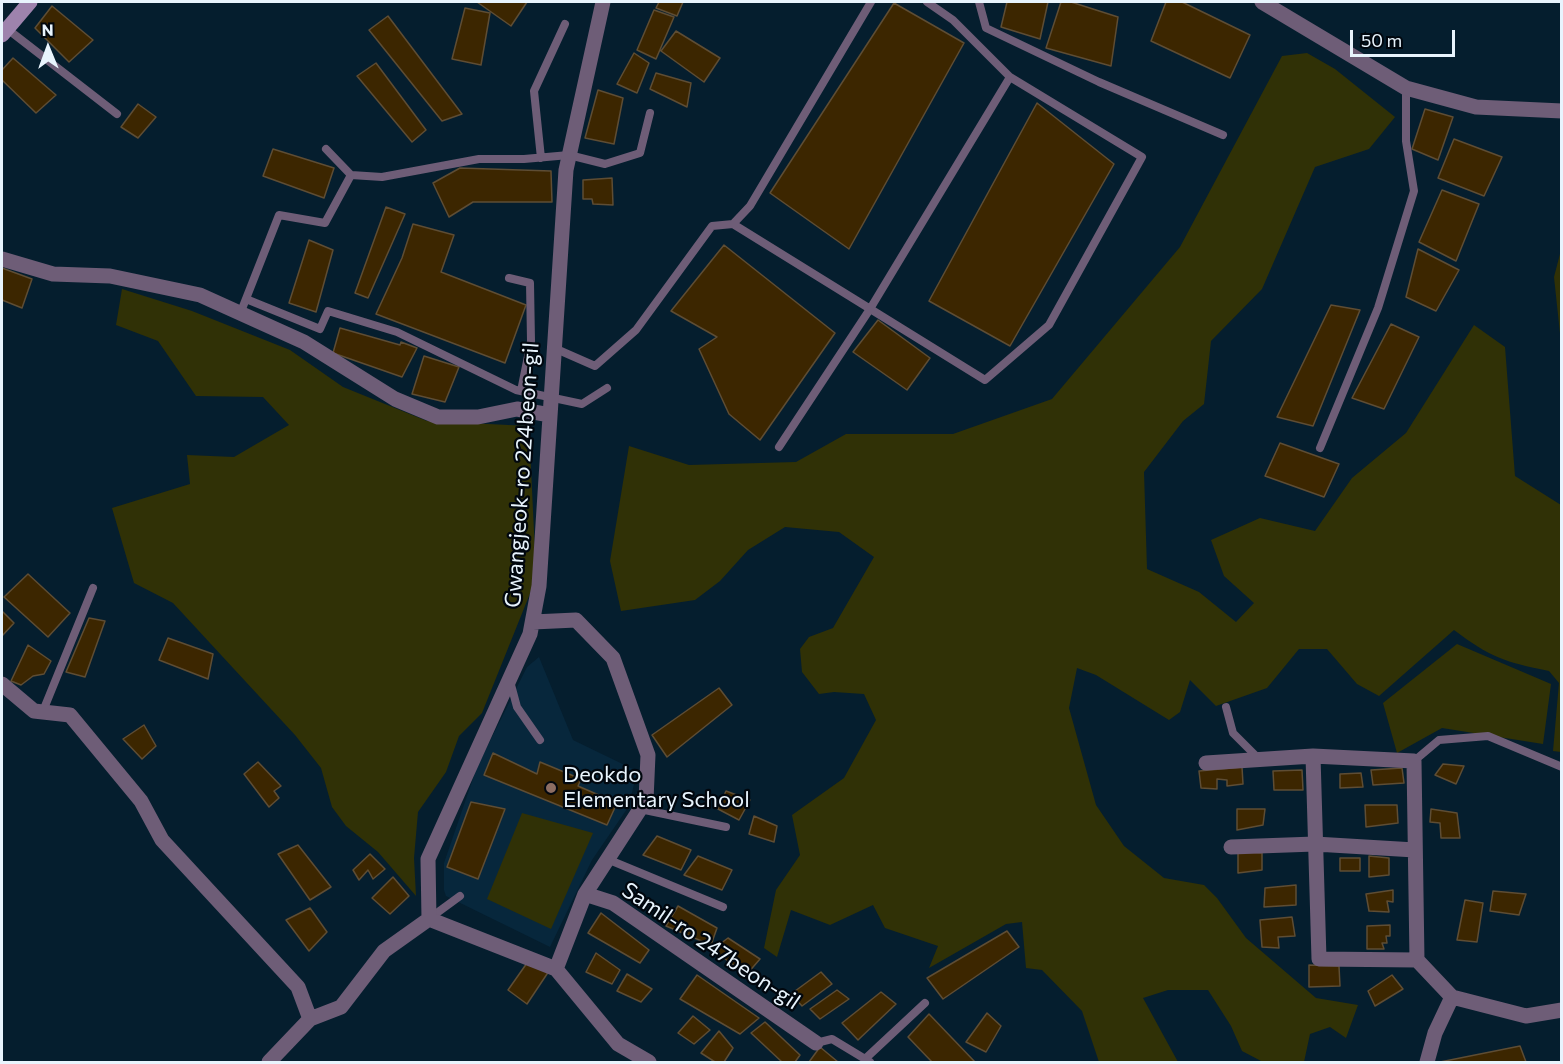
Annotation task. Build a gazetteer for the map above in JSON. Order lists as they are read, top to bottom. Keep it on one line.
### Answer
{"streets":{"street":["Gwangjeok-ro 224beon-gil","Samil-ro 247beon-gil"]},"places":["Deokdo Elementary School"],"scale_bar":"50 m","north":"top"}
